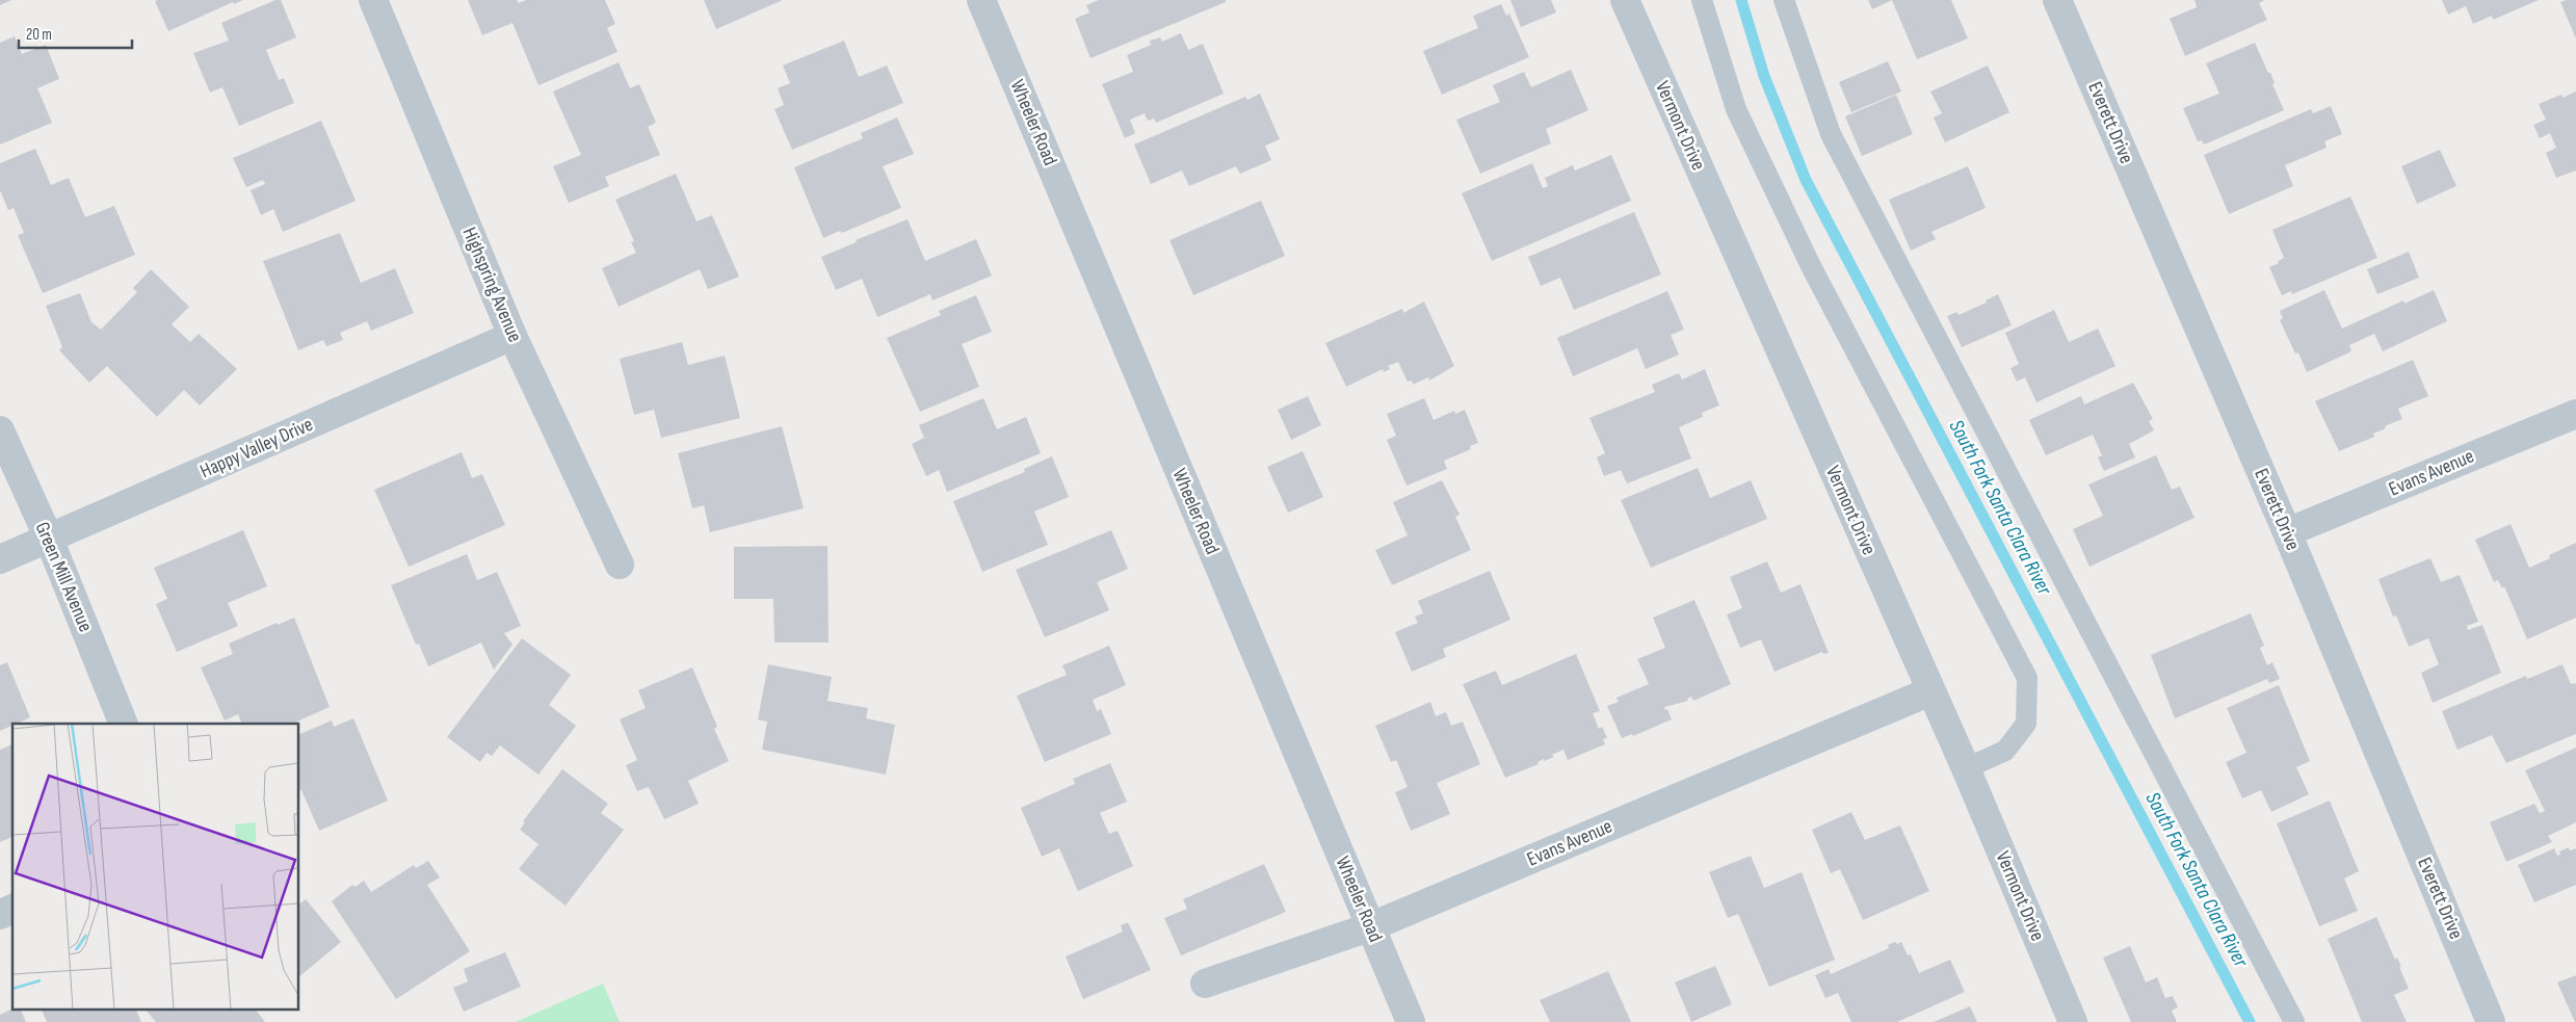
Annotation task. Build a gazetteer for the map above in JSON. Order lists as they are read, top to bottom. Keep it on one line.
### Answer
{"streets":{"street":["Wheeler Road","Everett Drive","Vermont Drive","Highspring Avenue","Happy Valley Drive","Evans Avenue","Green Mill Avenue"]},"crossings":[["Wheeler Road","Evans Avenue"],["Everett Drive","Evans Avenue"],["Vermont Drive","Evans Avenue"],["Highspring Avenue","Happy Valley Drive"],["Happy Valley Drive","Green Mill Avenue"]],"water":["South Fork Santa Clara River"],"scale_bar":"20 m"}
